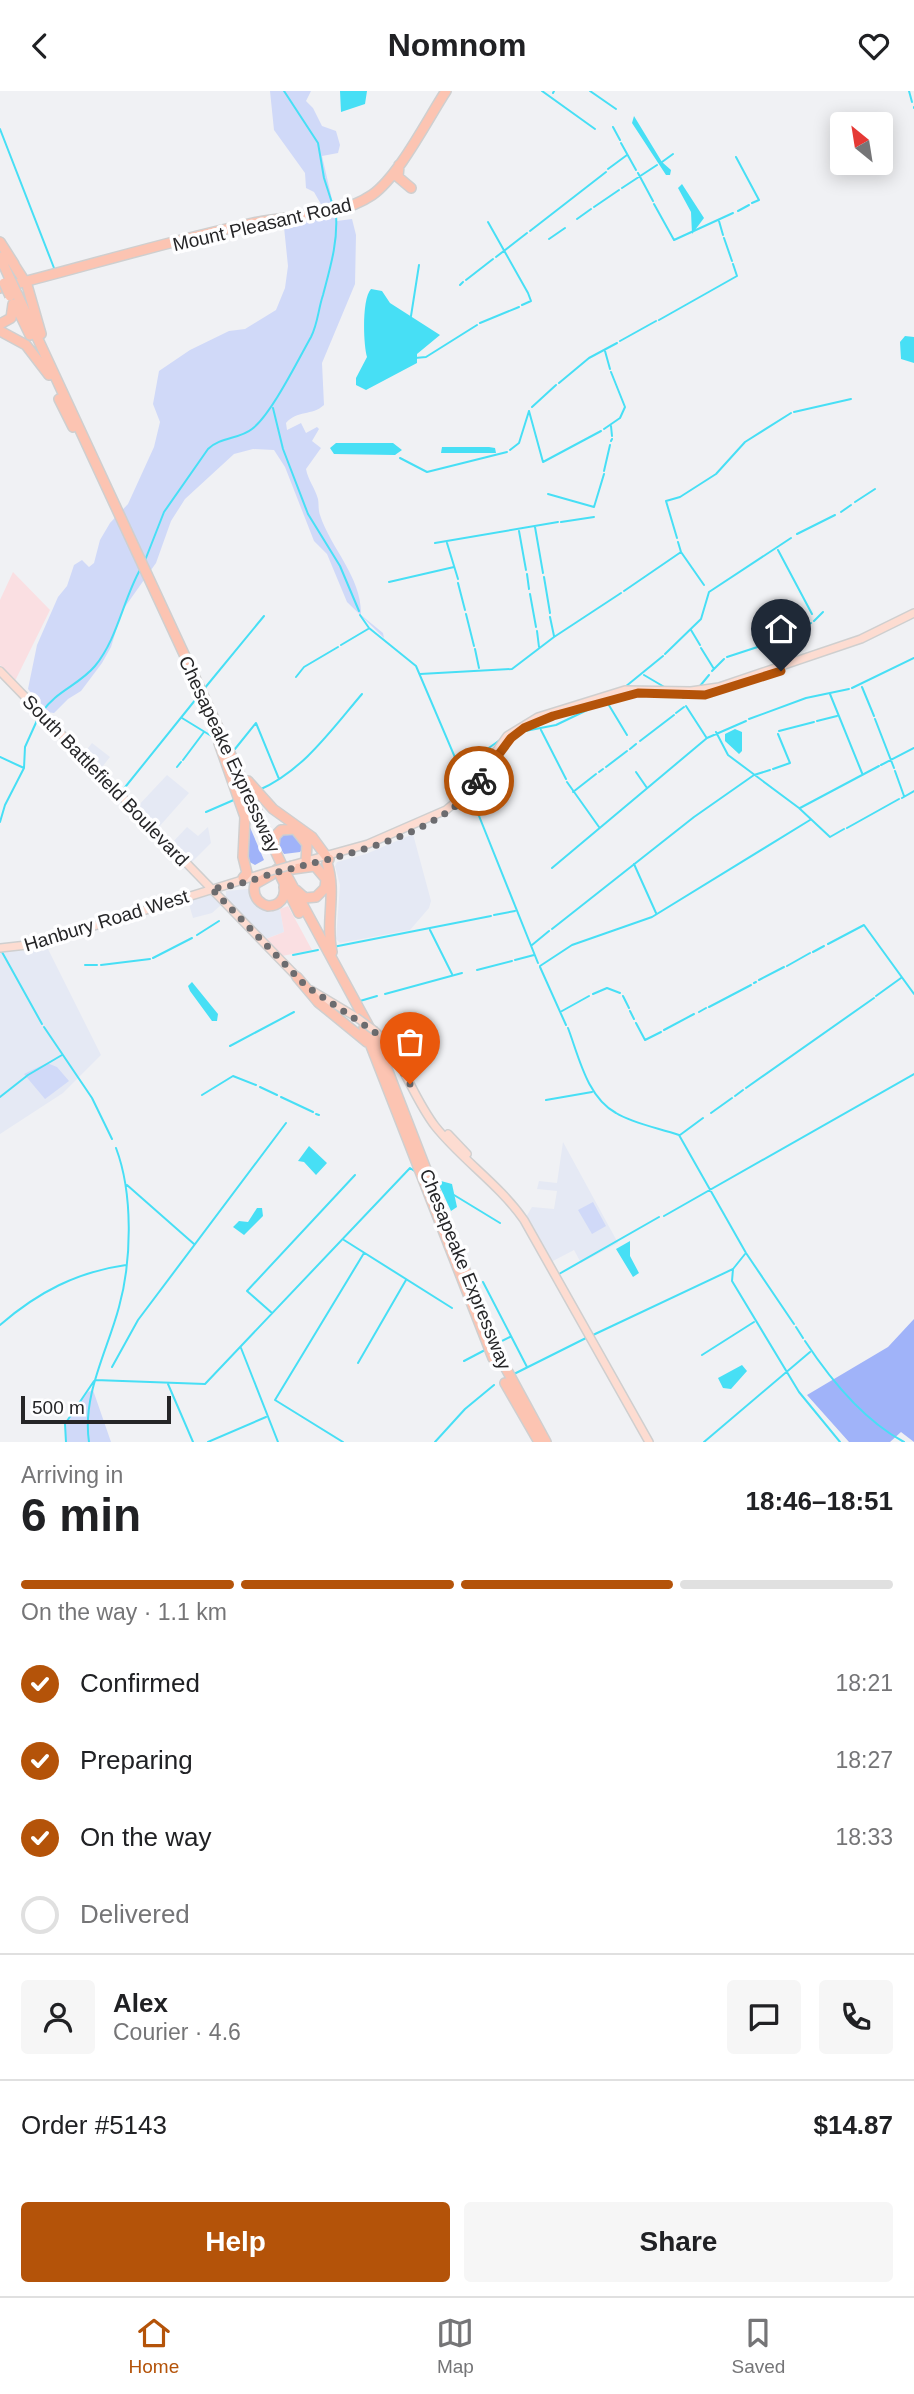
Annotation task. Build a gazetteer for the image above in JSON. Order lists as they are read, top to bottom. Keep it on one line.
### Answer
{"streets":{"highway":["Mount Pleasant Road","Chesapeake Expressway"],"main road":["South Battlefield Boulevard","Hanbury Road West"]},"crossings":[["Mount Pleasant Road","Chesapeake Expressway"],["South Battlefield Boulevard","Hanbury Road West"]],"scale_bar":"500 m","north":"top left","page":{"header":"Nomnom","scale":"500 m","heading":["6 min","Arriving in","18:46–18:51"],"panel":["Alex","Courier · 4.6","Order #5143","$14.87"],"bar":"On the way · 1.1 km","list":[["Confirmed","18:21"],["Preparing","18:27"],["On the way","18:33"],"Delivered"],"buttons":["Help","Share"],"tabs":["Home","Map","Saved"]}}
